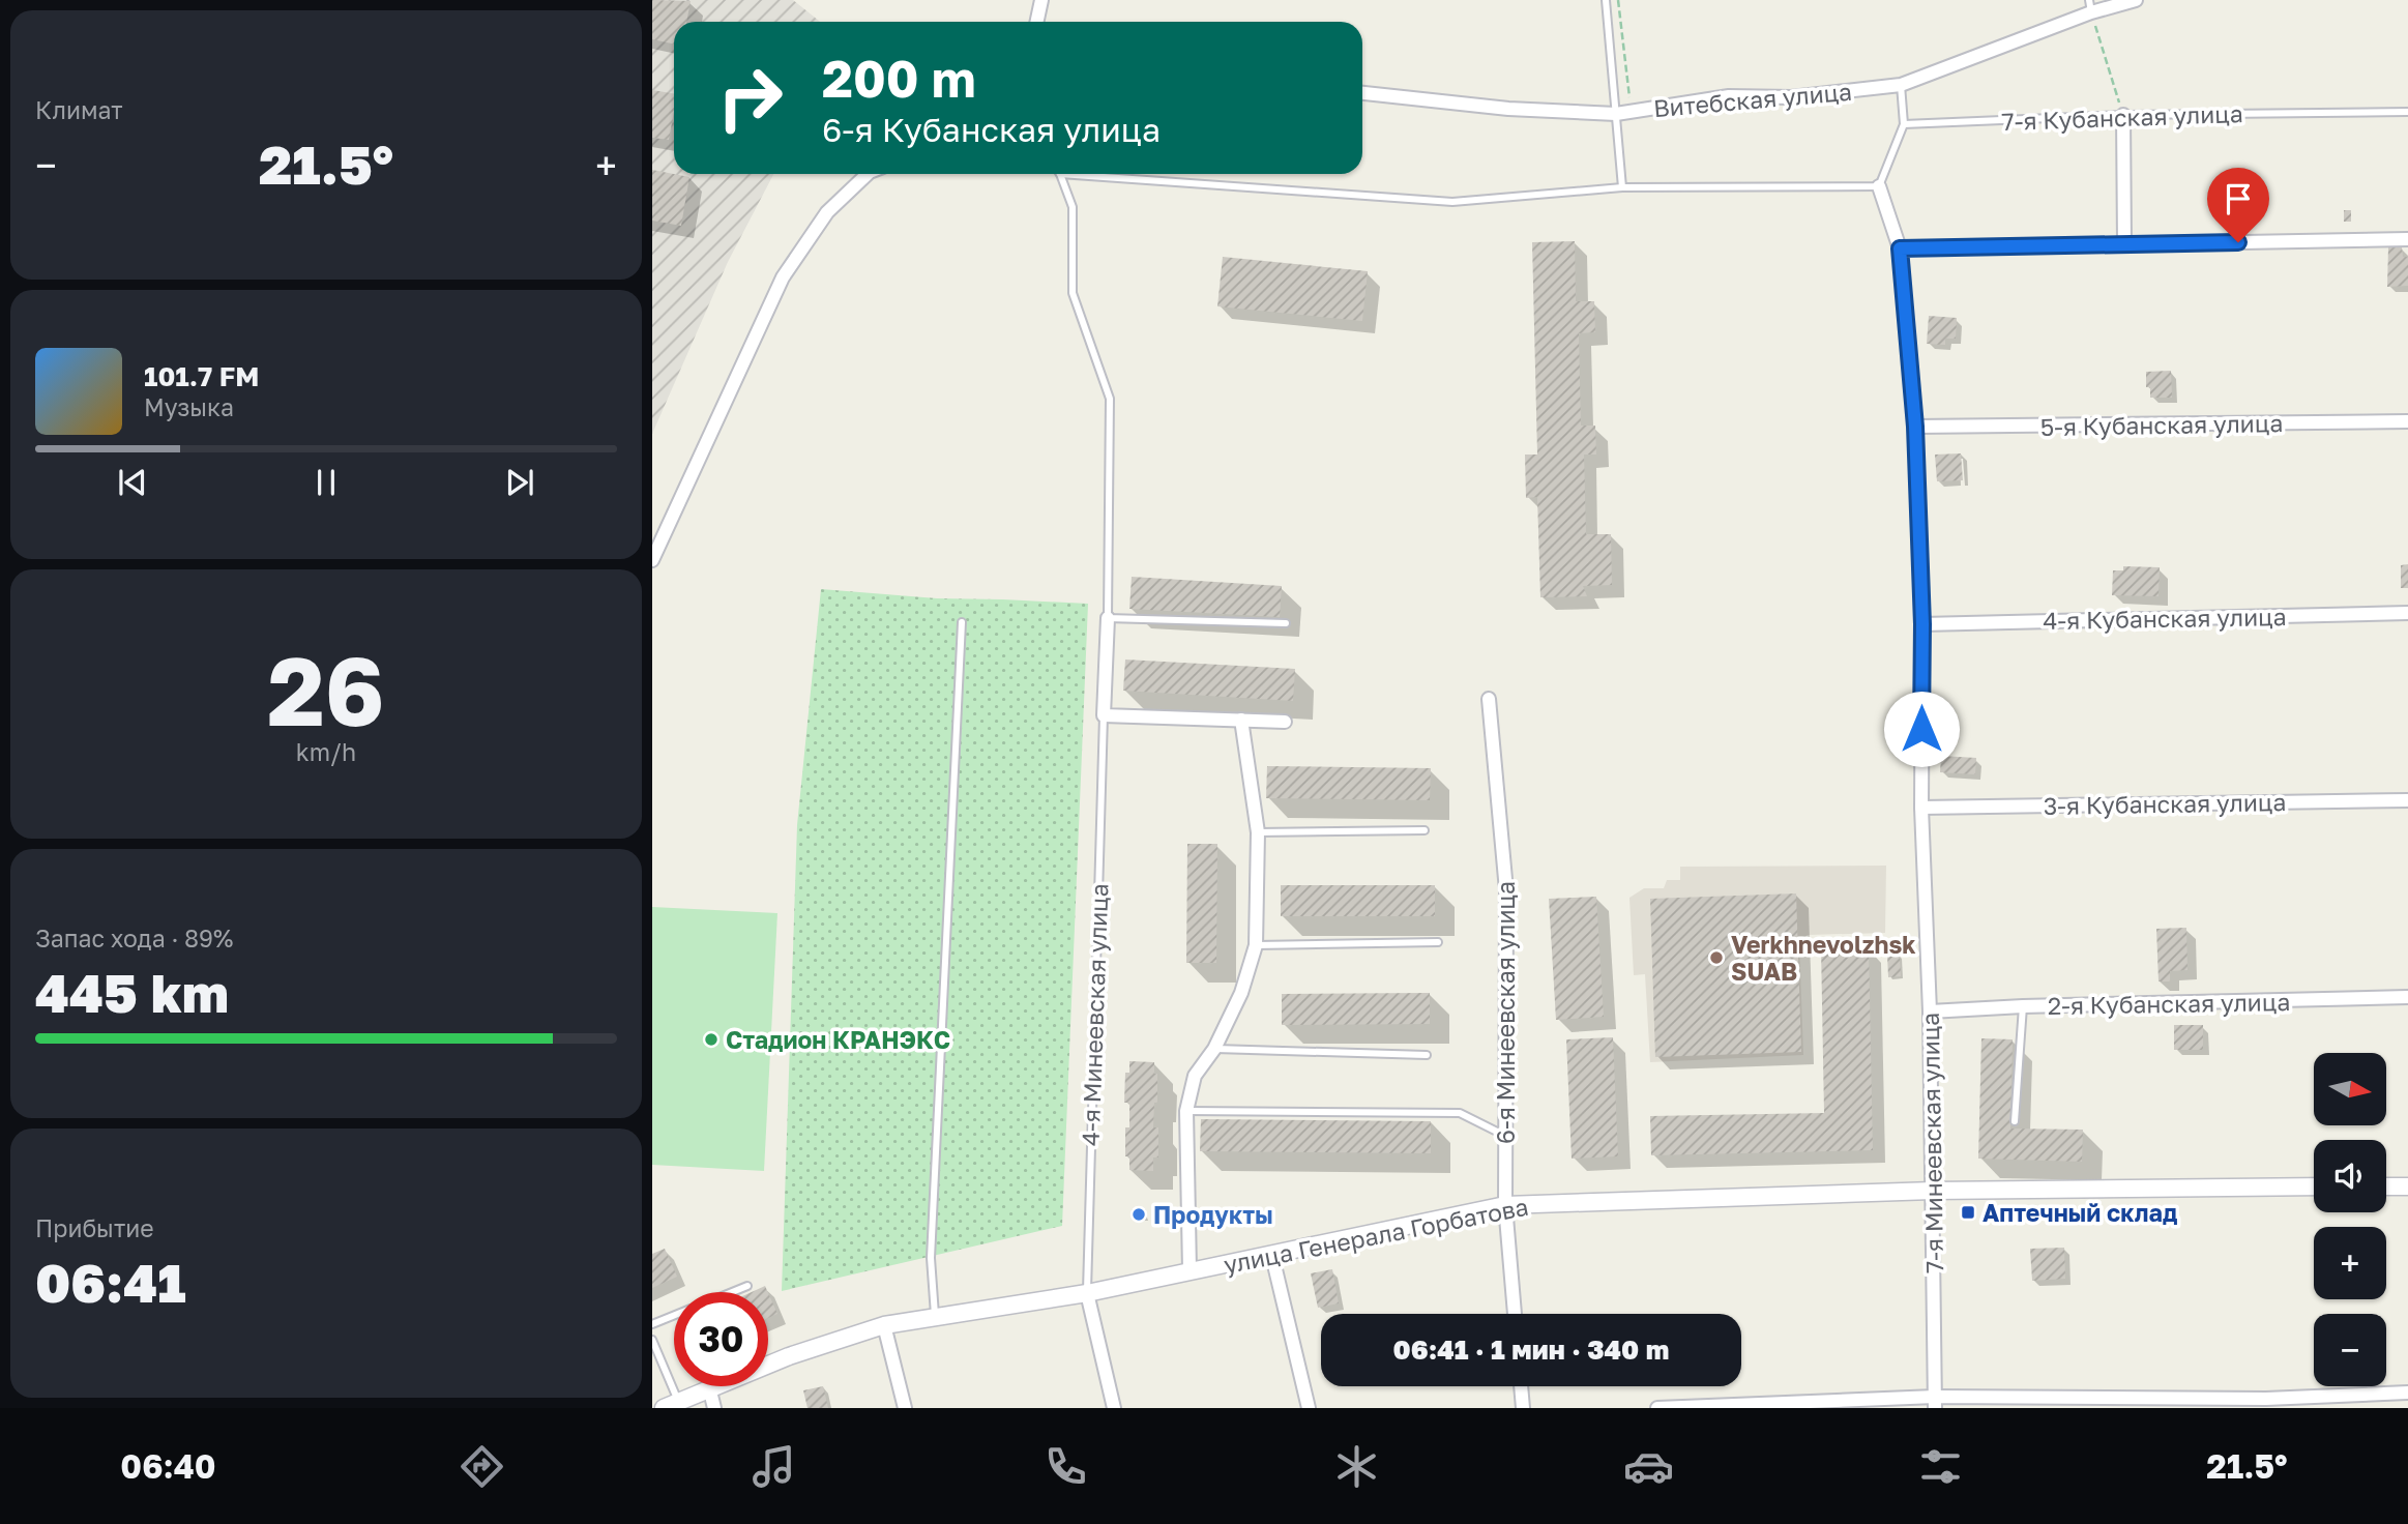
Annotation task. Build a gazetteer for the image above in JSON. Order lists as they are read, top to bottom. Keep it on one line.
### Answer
{"streets":{"street":["Витебская улица","5-я Кубанская улица","4-я Кубанская улица","3-я Кубанская улица","2-я Кубанская улица","6-я Минеевская улица","4-я Минеевская улица","7-я Минеевская улица","улица Генерала Горбатова"],"lane":["7-я Кубанская улица"]},"crossings":[["5-я Кубанская улица","7-я Минеевская улица"],["4-я Кубанская улица","7-я Минеевская улица"],["3-я Кубанская улица","7-я Минеевская улица"],["2-я Кубанская улица","7-я Минеевская улица"],["6-я Минеевская улица","улица Генерала Горбатова"],["4-я Минеевская улица","улица Генерала Горбатова"],["7-я Минеевская улица","улица Генерала Горбатова"]],"places":{"other":["Verkhnevolzhsk SUAB","Стадион КРАНЭКС","Продукты"],"transit":["Аптечный склад"]},"north":"right","page":{"tile":["Климат",["26","km/h"],["Запас хода · 89%","445 km"],["Прибытие","06:41"]],"turn":["200 m","6-я Кубанская улица"],"heat":["−","21.5°","+"],"song":["101.7 FM","Музыка"],"map_buttons":["+","−"],"limit":"30","trip":"06:41 · 1 мин · 340 m","tabs":["06:40","21.5°"]}}
